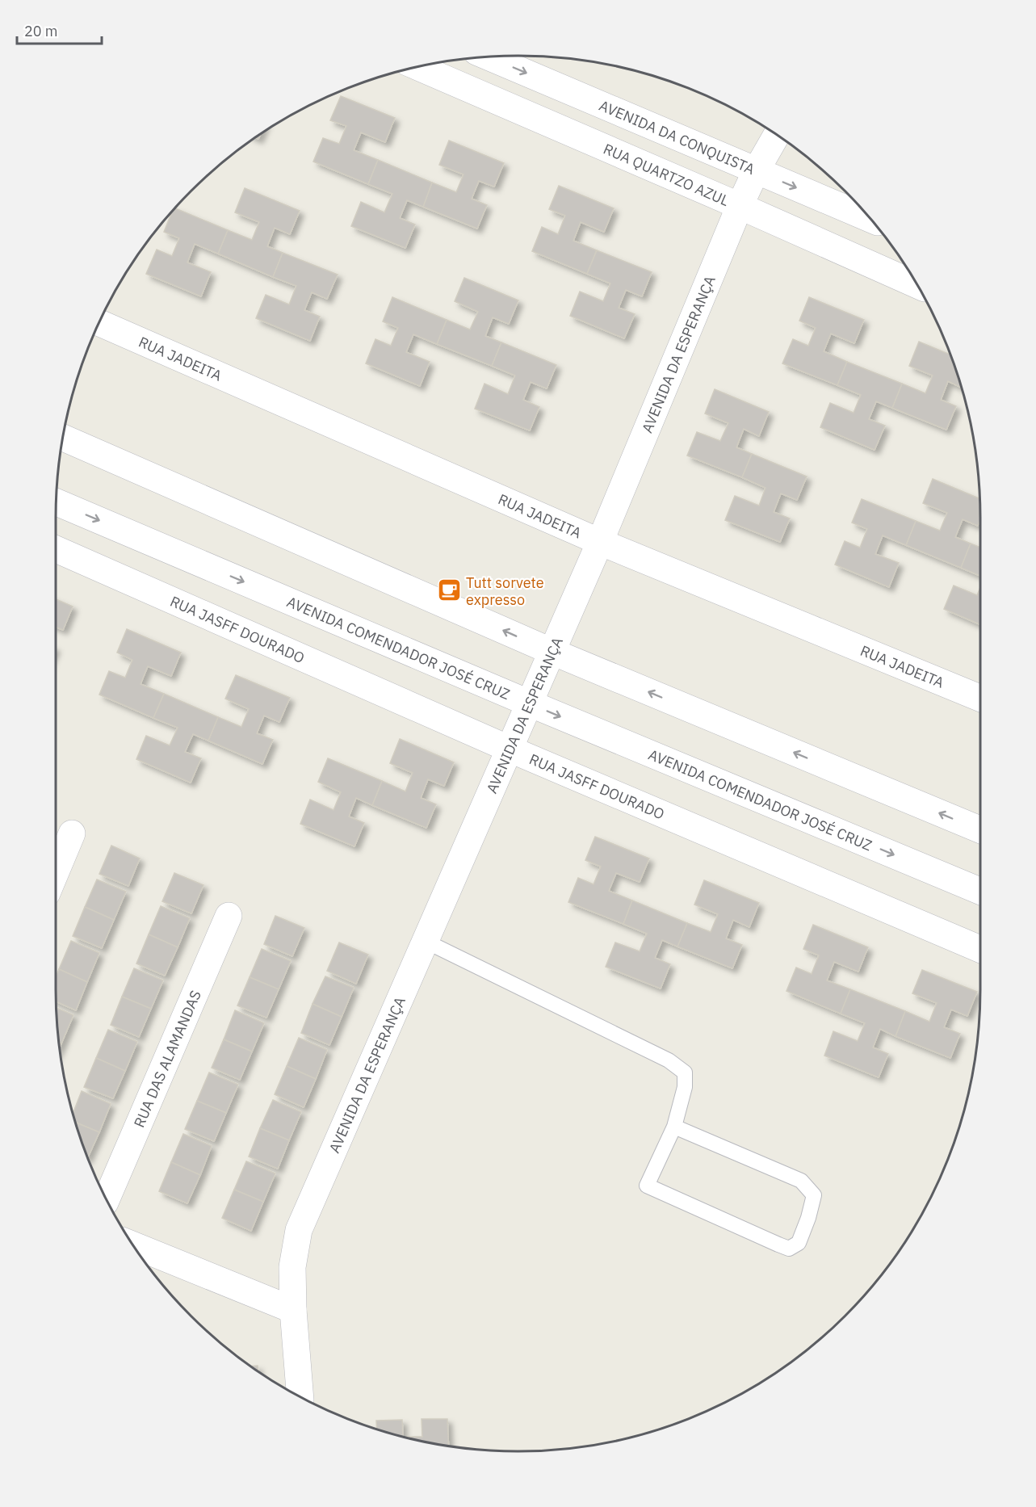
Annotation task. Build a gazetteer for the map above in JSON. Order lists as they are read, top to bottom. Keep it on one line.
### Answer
{"streets":{"street":["AVENIDA DA CONQUISTA","RUA QUARTZO AZUL","AVENIDA DA ESPERANÇA","RUA JADEITA","RUA JASFF DOURADO","AVENIDA COMENDADOR JOSÉ CRUZ","RUA DAS ALAMANDAS"]},"crossings":[["AVENIDA DA CONQUISTA","AVENIDA DA ESPERANÇA"],["RUA QUARTZO AZUL","AVENIDA DA ESPERANÇA"],["AVENIDA DA ESPERANÇA","RUA JADEITA"],["AVENIDA DA ESPERANÇA","RUA JASFF DOURADO"],["AVENIDA DA ESPERANÇA","AVENIDA COMENDADOR JOSÉ CRUZ"]],"one_way":["AVENIDA DA CONQUISTA"],"places":{"cafe":["Tutt sorvete expresso"]},"scale_bar":"20 m"}
